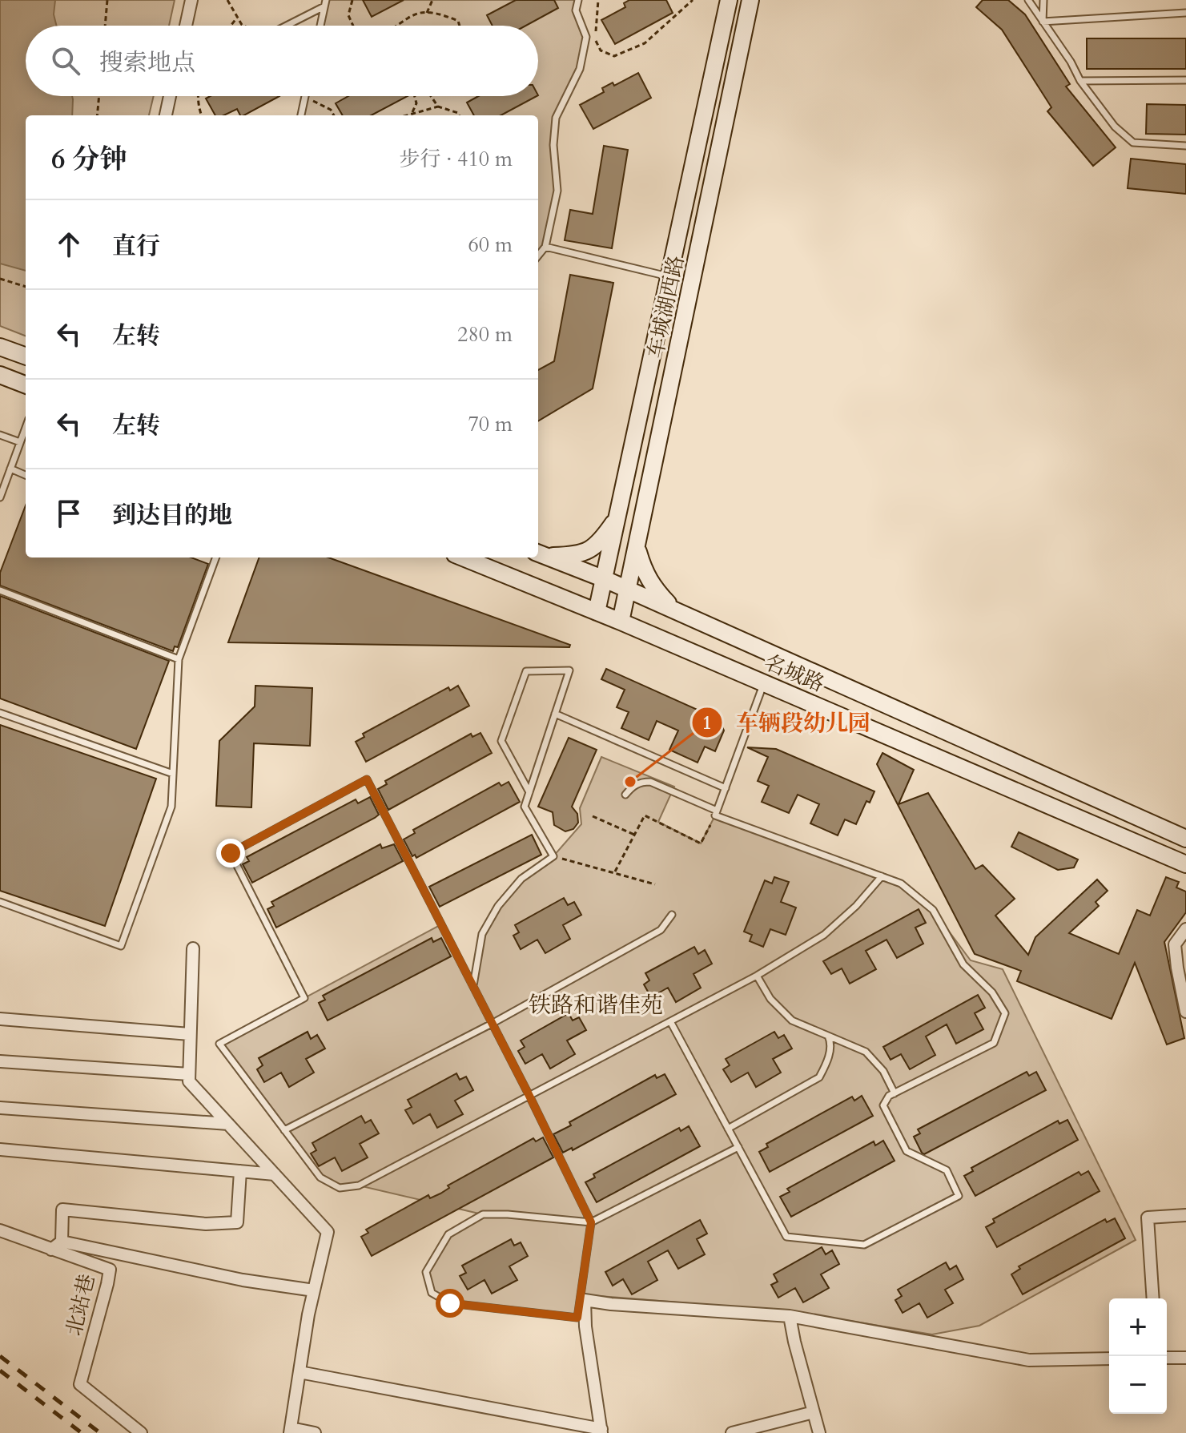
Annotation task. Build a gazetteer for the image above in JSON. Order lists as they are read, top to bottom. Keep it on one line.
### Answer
{"streets":{"main road":["车城湖西路","名城路"],"street":["北站巷"]},"crossings":[["车城湖西路","名城路"]],"districts":["铁路和谐佳苑"],"places":["车辆段幼儿园"],"page":{"search":"搜索地点","heading":["6 分钟","步行 · 410 m"],"list":[["直行","60 m"],["左转","280 m"],["左转","70 m"],"到达目的地"],"map_buttons":["+","−"]}}
